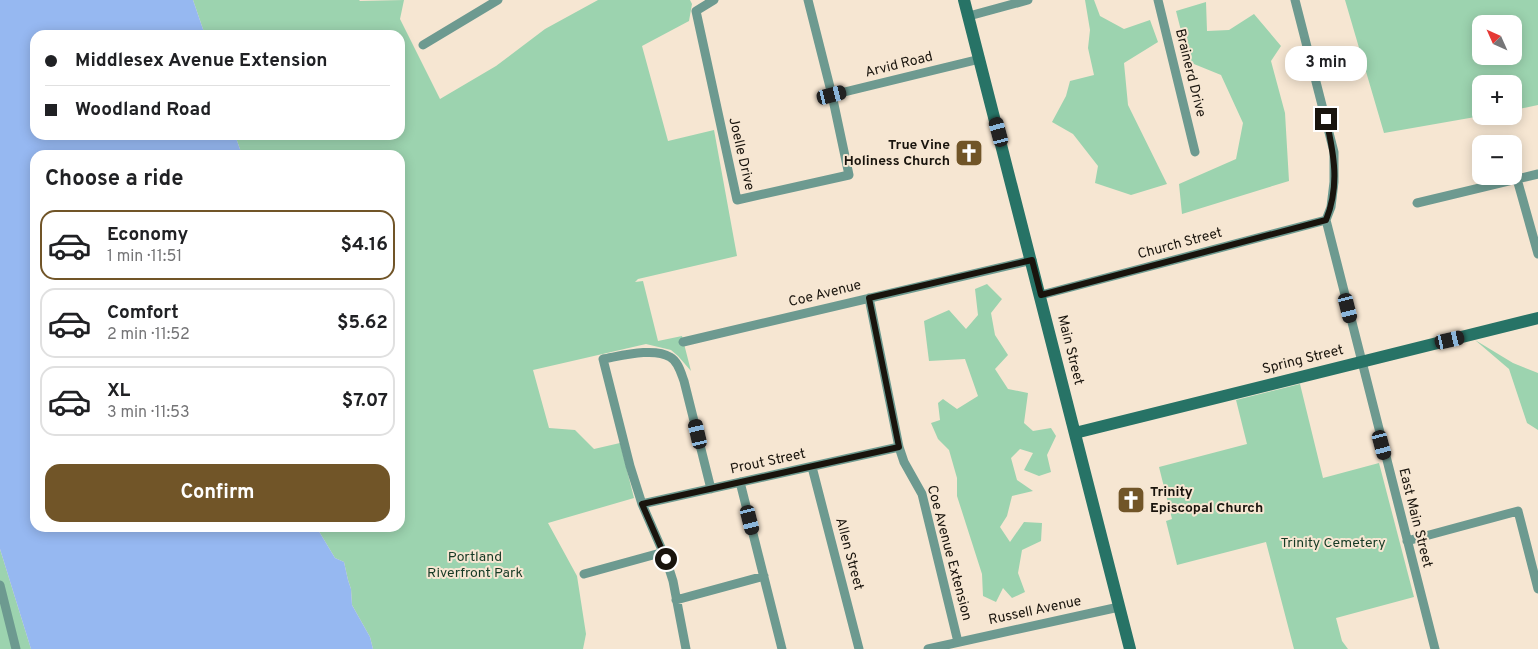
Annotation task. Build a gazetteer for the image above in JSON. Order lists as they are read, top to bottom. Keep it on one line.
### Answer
{"streets":{"main road":["Main Street","Spring Street"],"street":["Arvid Road","Brainerd Drive","Joelle Drive","Church Street","Coe Avenue","Prout Street","East Main Street","Coe Avenue Extension","Allen Street","Russell Avenue"]},"crossings":[["Arvid Road","Joelle Drive"],["Arvid Road","Main Street"],["Church Street","Main Street"],["Church Street","East Main Street"],["Coe Avenue","Main Street"],["Coe Avenue","Coe Avenue Extension"],["Main Street","Spring Street"],["Main Street","Russell Avenue"],["Spring Street","East Main Street"],["Prout Street","Coe Avenue Extension"],["Prout Street","Allen Street"],["Coe Avenue Extension","Russell Avenue"]],"parks":["Trinity Cemetery","Portland Riverfront Park"],"places":{"church":["True Vine Holiness Church","Trinity Episcopal Church"]},"north":"top left","page":{"map_buttons":["+","−"],"banner":["Middlesex Avenue Extension","Woodland Road"],"bubble":"3 min","heading":"Choose a ride","list":[{"name":"Economy","note":"1 min · 11:51","value":"$4.16"},{"name":"Comfort","note":"2 min · 11:52","value":"$5.62"},{"name":"XL","note":"3 min · 11:53","value":"$7.07"}],"buttons":"Confirm"}}
